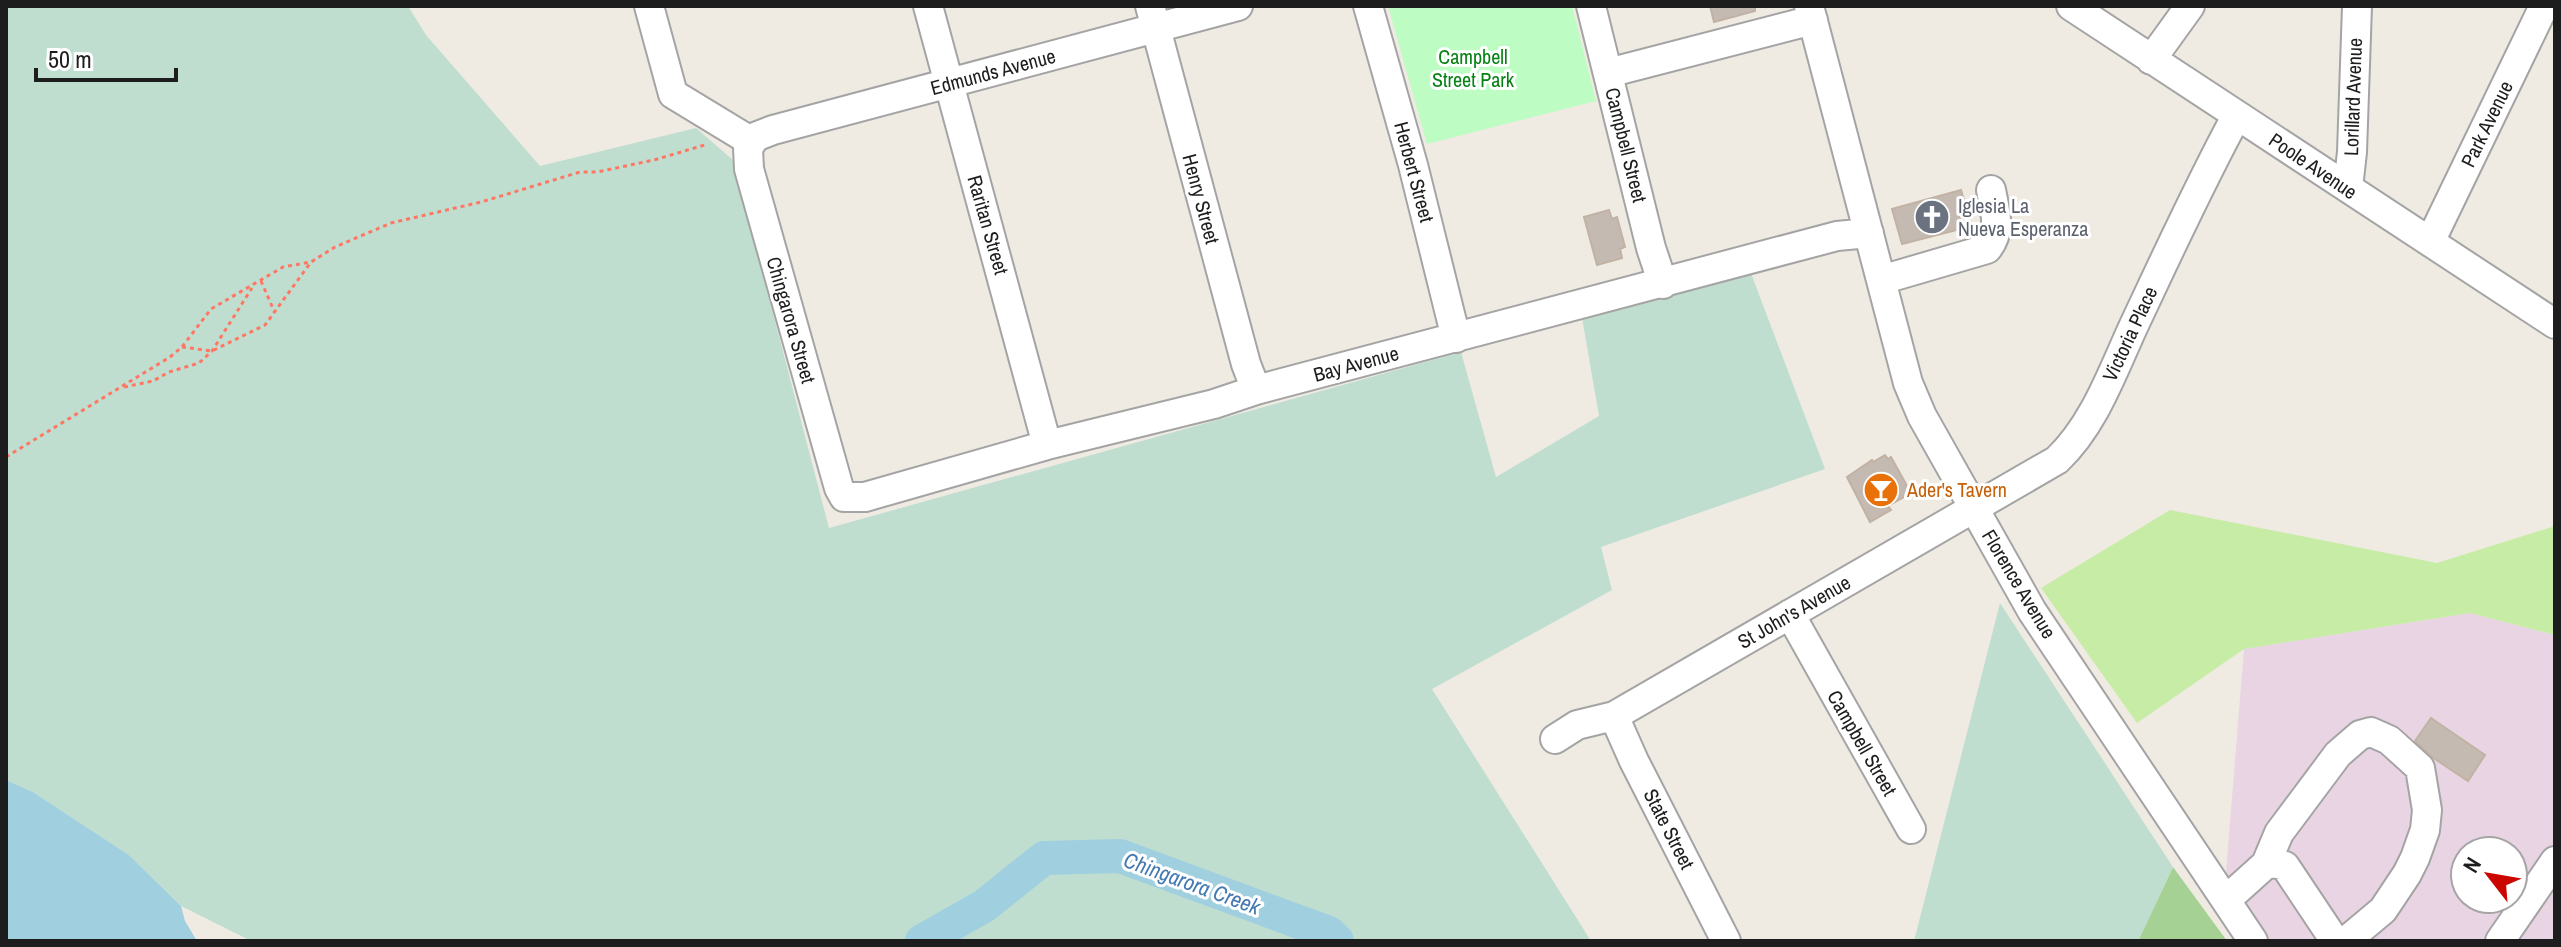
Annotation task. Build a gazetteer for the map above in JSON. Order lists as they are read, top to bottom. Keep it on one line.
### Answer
{"streets":{"street":["Edmunds Avenue","Lorillard Avenue","Park Avenue","Campbell Street","Poole Avenue","Herbert Street","Henry Street","Raritan Street","Chingarora Street","Victoria Place","Bay Avenue","Florence Avenue","St John's Avenue","State Street"]},"crossings":[["Edmunds Avenue","Henry Street"],["Edmunds Avenue","Raritan Street"],["Edmunds Avenue","Chingarora Street"],["Lorillard Avenue","Poole Avenue"],["Park Avenue","Poole Avenue"],["Campbell Street","Bay Avenue"],["Campbell Street","St John's Avenue"],["Poole Avenue","Victoria Place"],["Herbert Street","Bay Avenue"],["Henry Street","Bay Avenue"],["Raritan Street","Bay Avenue"],["Chingarora Street","Bay Avenue"],["Victoria Place","Florence Avenue"],["Victoria Place","St John's Avenue"],["Bay Avenue","Florence Avenue"],["Florence Avenue","St John's Avenue"],["St John's Avenue","State Street"]],"water":["Chingarora Creek"],"parks":["Campbell Street Park"],"places":{"church":["Iglesia La Nueva Esperanza"],"bar":["Ader's Tavern"]},"scale_bar":"50 m","north":"top left"}
